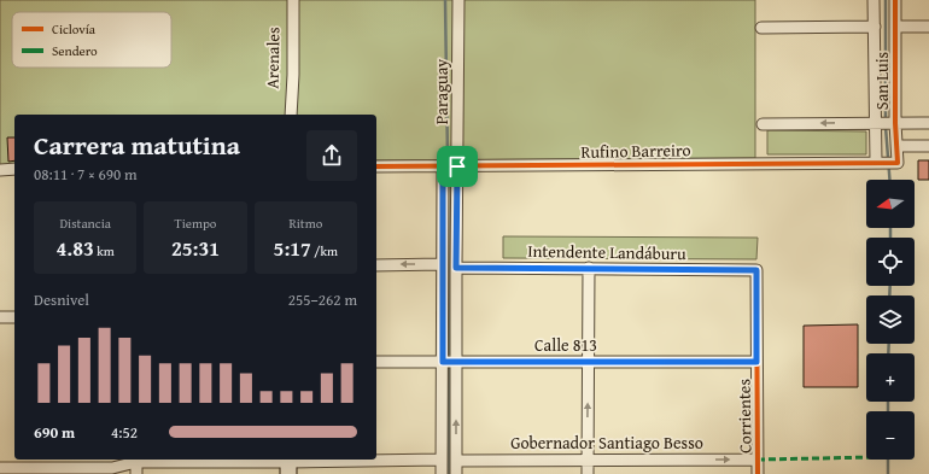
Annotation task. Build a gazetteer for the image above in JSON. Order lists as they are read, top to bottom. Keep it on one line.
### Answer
{"streets":{"street":["Arenales","San Luis","Paraguay","Rufino Barreiro","Intendente Landáburu","Calle 813","Corrientes","Gobernador Santiago Besso"]},"crossings":[["San Luis","Rufino Barreiro"],["Paraguay","Rufino Barreiro"],["Paraguay","Intendente Landáburu"],["Paraguay","Calle 813"],["Paraguay","Gobernador Santiago Besso"],["Intendente Landáburu","Corrientes"],["Calle 813","Corrientes"],["Corrientes","Gobernador Santiago Besso"]],"one_way":["Gobernador Santiago Besso"],"legend":["Ciclovía","Sendero"],"north":"left","page":{"heading":["Carrera matutina","08:11 · 7 × 690 m"],"map_buttons":["+","−"],"stats":[["Distancia","4.83 km"],["Tiempo","25:31"],["Ritmo","5:17 /km"]],"chart":["Desnivel","255–262 m"],"list":[{"name":"690 m","note":"4:52"}]}}
